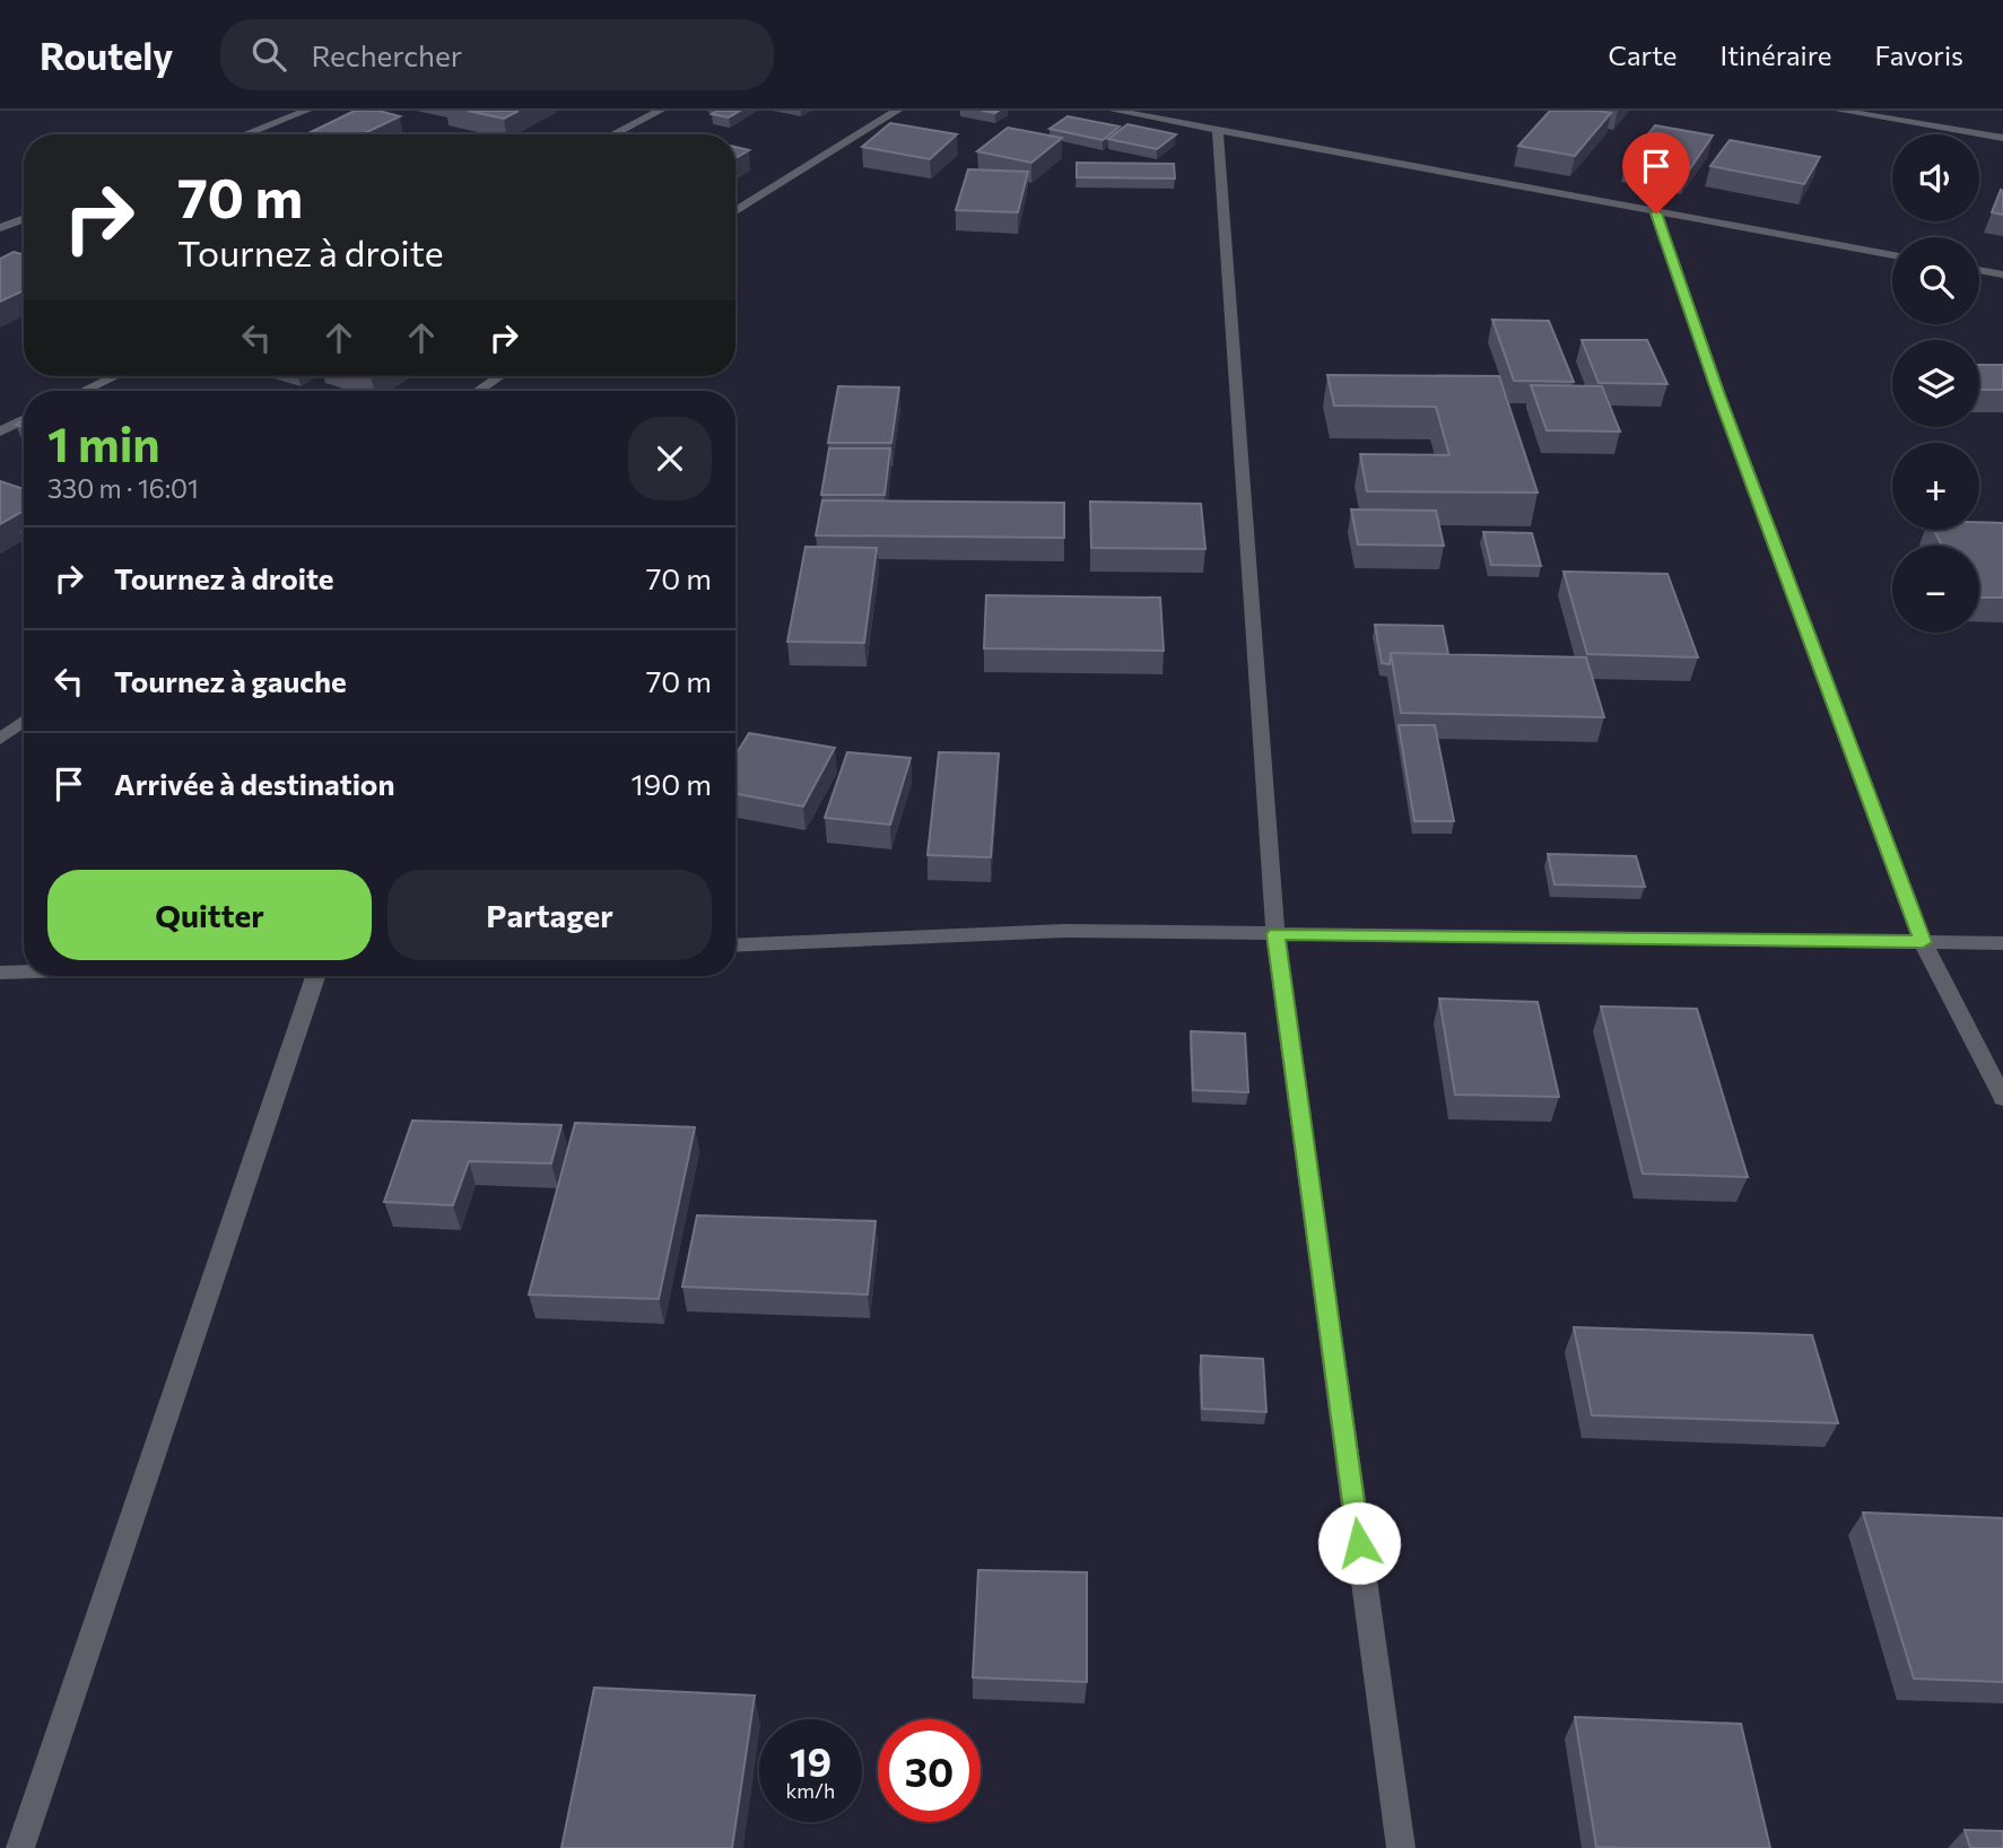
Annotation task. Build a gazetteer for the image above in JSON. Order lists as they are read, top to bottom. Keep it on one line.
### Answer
{"page":{"header":"Routely","search":"Rechercher","nav":["Carte","Itinéraire","Favoris"],"map_buttons":["+","−"],"turn":["70 m","Tournez à droite"],"heading":["1 min","330 m · 16:01"],"list":[{"name":"Tournez à droite","value":"70 m"},{"name":"Tournez à gauche","value":"70 m"},{"name":"Arrivée à destination","value":"190 m"}],"buttons":["Quitter","Partager"],"speed":"19 km/h","limit":"30"}}
